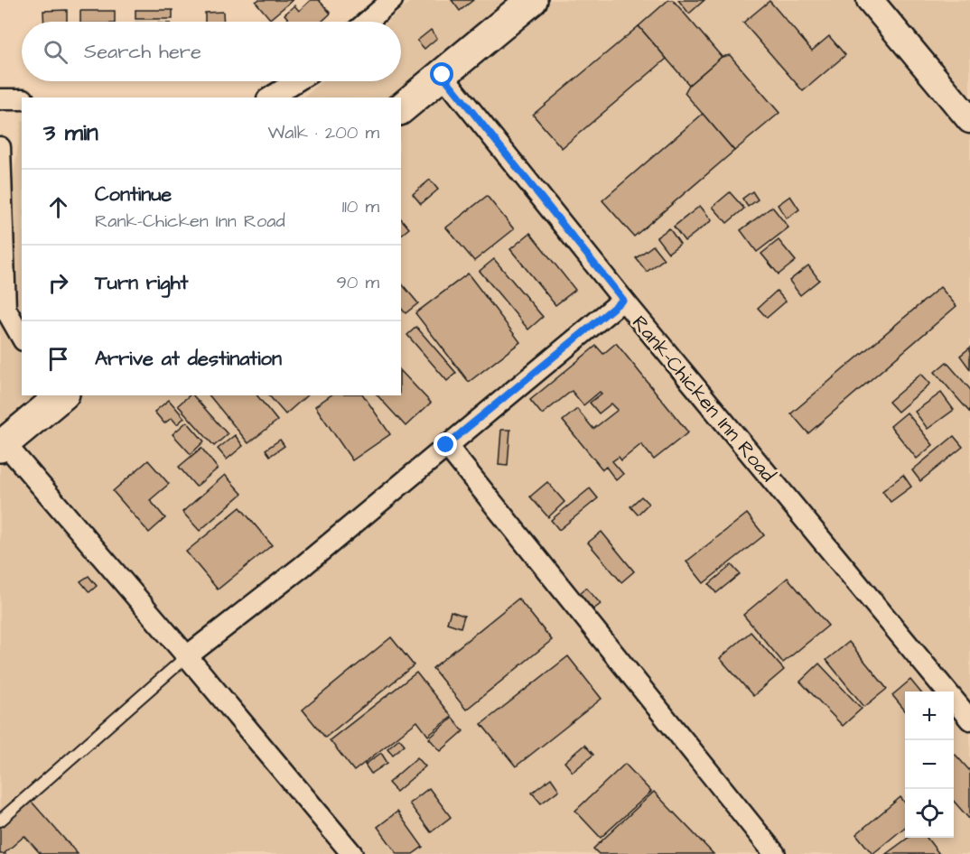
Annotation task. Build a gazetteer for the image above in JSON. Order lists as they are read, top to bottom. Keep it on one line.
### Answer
{"streets":{"street":["Rank-Chicken Inn Road"]},"page":{"search":"Search here","heading":["3 min","Walk · 200 m"],"list":[["Continue","Rank-Chicken Inn Road","110 m"],["Turn right","90 m"],"Arrive at destination"],"map_buttons":["+","−"]}}
